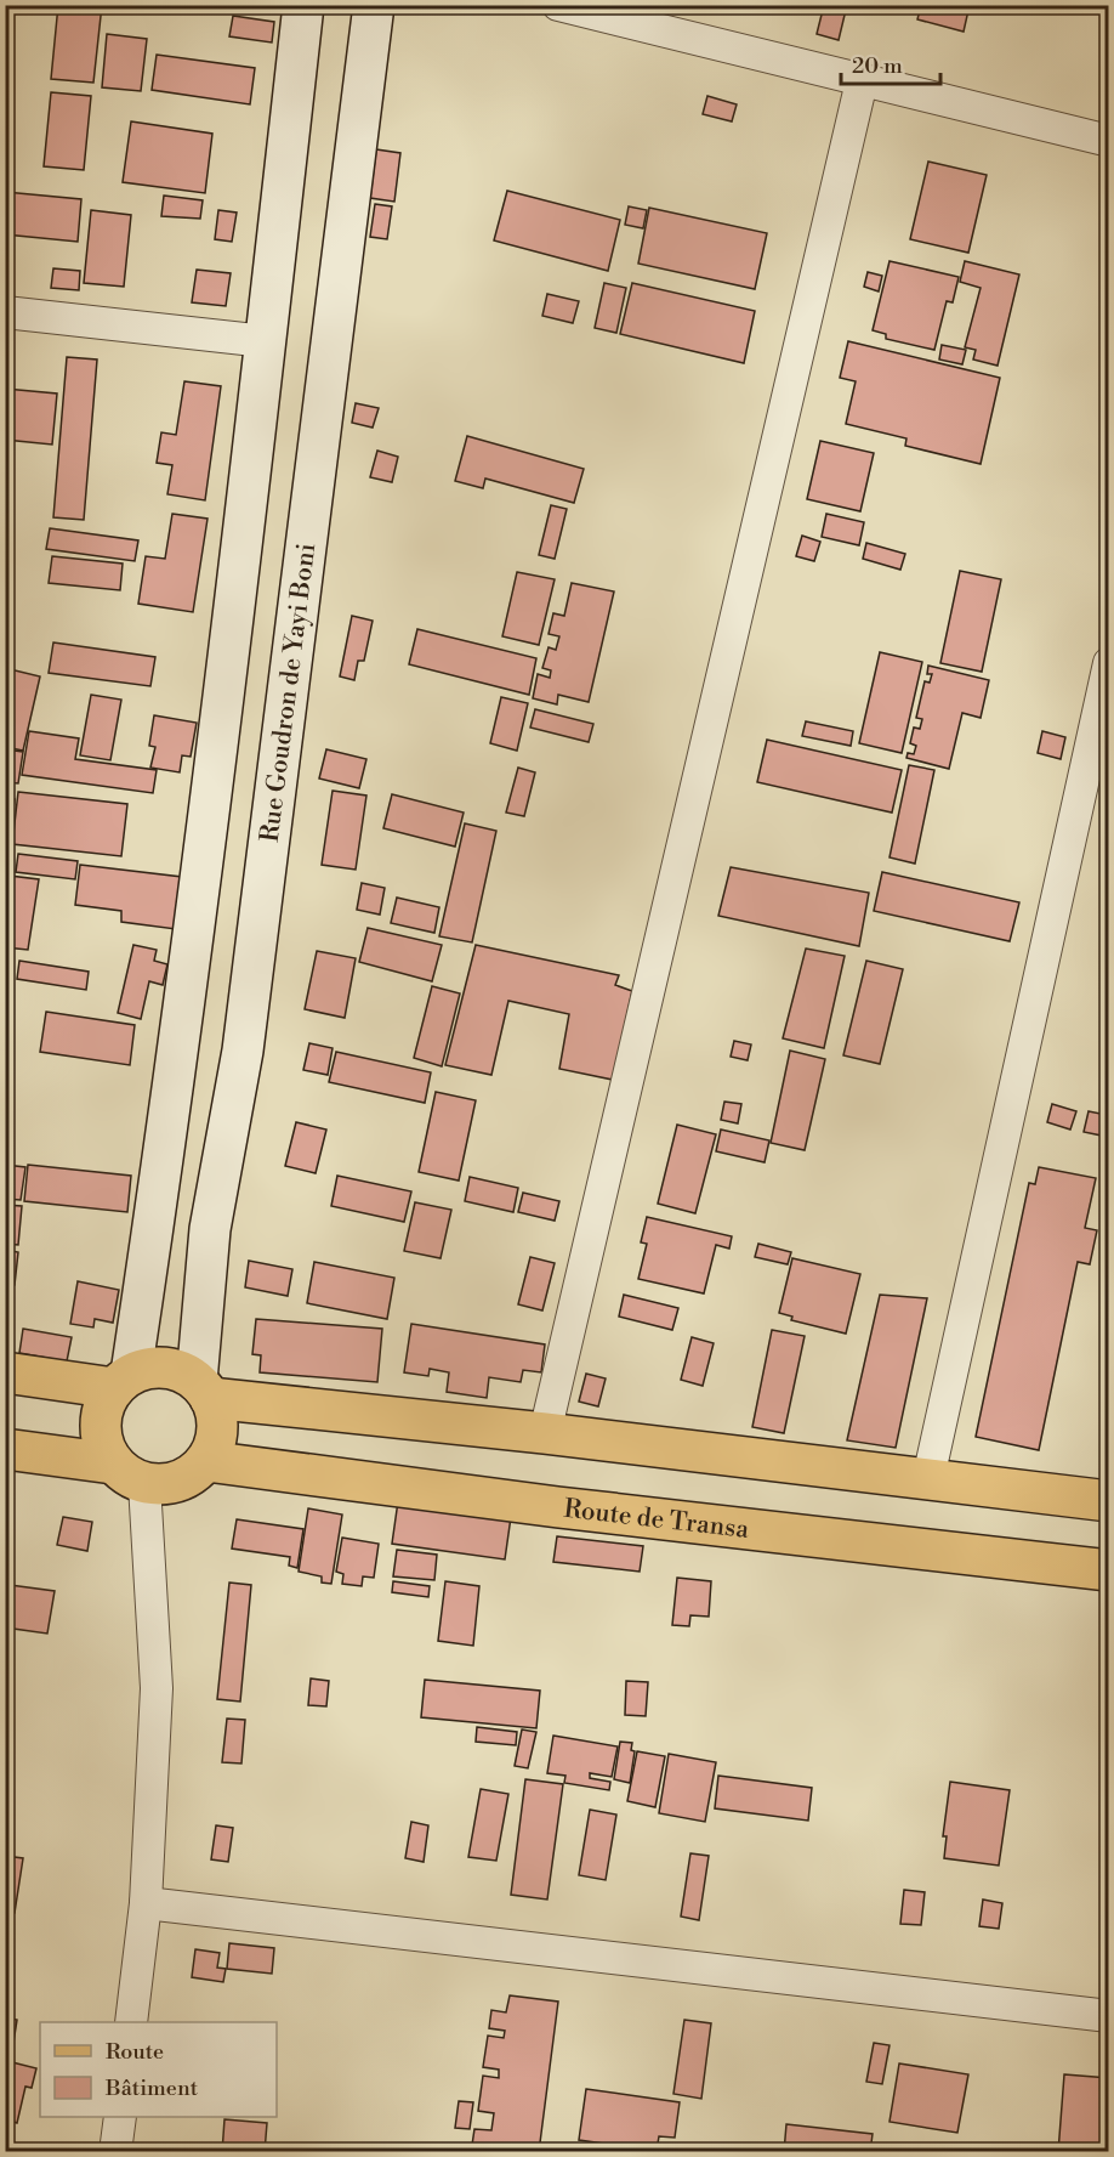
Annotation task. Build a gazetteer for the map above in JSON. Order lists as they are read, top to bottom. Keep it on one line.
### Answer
{"streets":{"main road":["Route de Transa"],"street":["Rue Goudron de Yayi Boni"]},"crossings":[["Rue Goudron de Yayi Boni","Route de Transa"]],"legend":["Route","Bâtiment"],"scale_bar":"20 m"}
